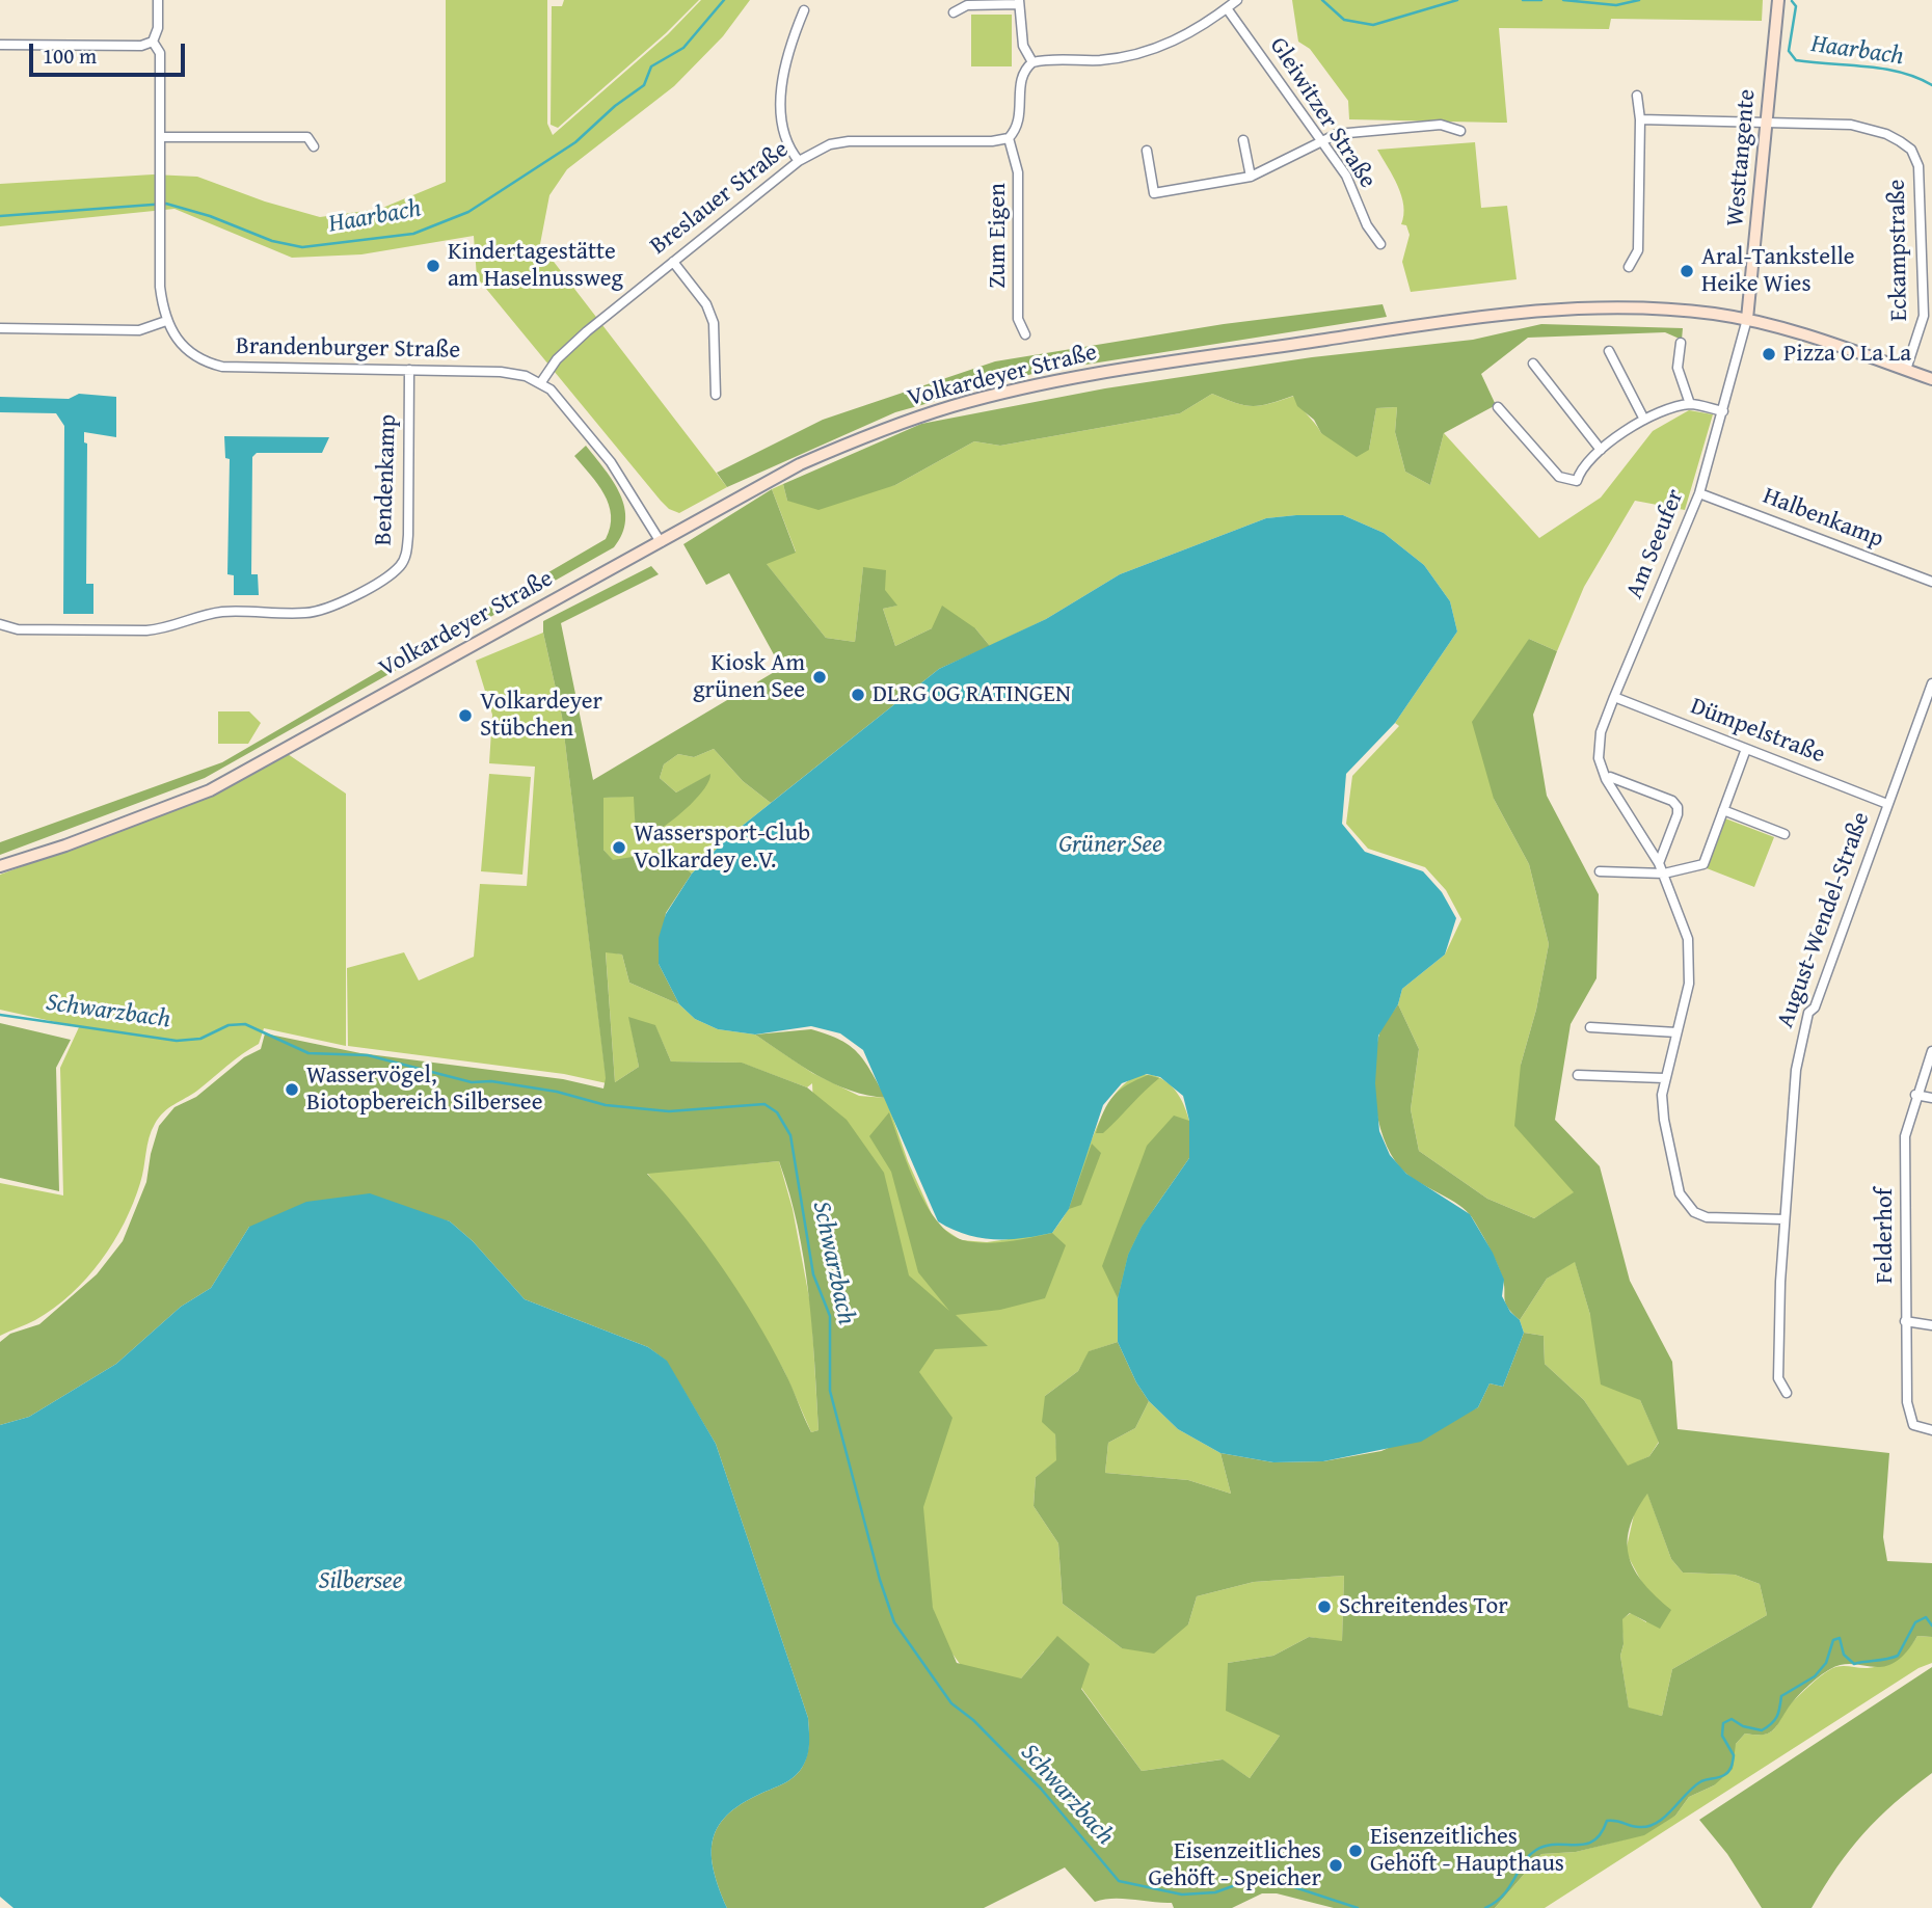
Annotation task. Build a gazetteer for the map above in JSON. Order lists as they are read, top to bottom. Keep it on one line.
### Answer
{"streets":{"main road":["Westtangente","Volkardeyer Straße"],"street":["Gleiwitzer Straße","Breslauer Straße","Zum Eigen","Eckampstraße","Brandenburger Straße","Bendenkamp","Halbenkamp","Am Seeufer","Dümpelstraße","August-Wendel-Straße","Felderhof"]},"crossings":[["Westtangente","Eckampstraße"],["Westtangente","Volkardeyer Straße"],["Westtangente","Am Seeufer"],["Breslauer Straße","Zum Eigen"],["Breslauer Straße","Brandenburger Straße"],["Eckampstraße","Volkardeyer Straße"],["Brandenburger Straße","Bendenkamp"],["Volkardeyer Straße","Am Seeufer"],["Halbenkamp","Am Seeufer"],["Am Seeufer","Dümpelstraße"],["Am Seeufer","August-Wendel-Straße"],["Dümpelstraße","August-Wendel-Straße"]],"water":["Haarbach","Grüner See","Schwarzbach","Silbersee"],"places":["Kindertagestätte am Haselnussweg","Aral-Tankstelle Heike Wies","Pizza O La La","Kiosk Am grünen See","DLRG OG RATINGEN","Volkardeyer Stübchen","Wassersport-Club Volkardey e.V.","Wasservögel, Biotopbereich Silbersee","Schreitendes Tor","Eisenzeitliches Gehöft - Haupthaus","Eisenzeitliches Gehöft - Speicher"],"scale_bar":"100 m"}
